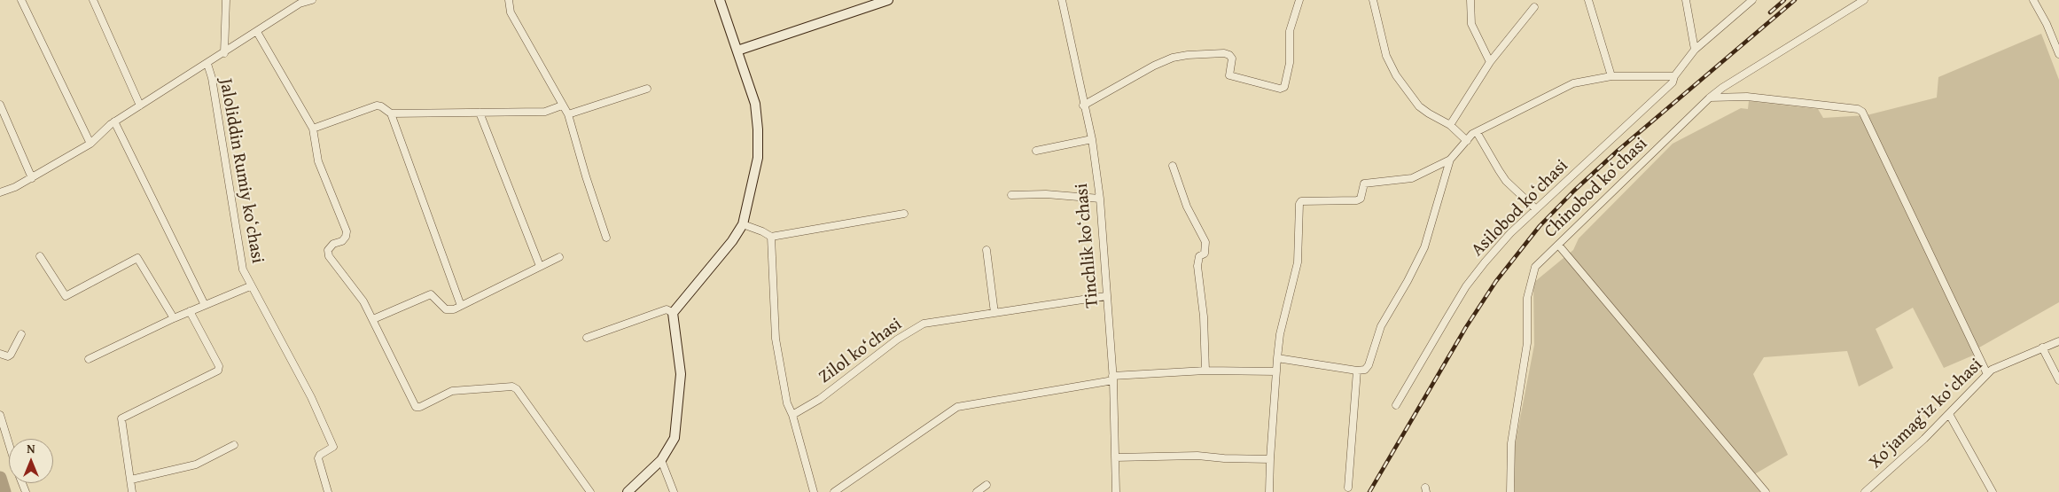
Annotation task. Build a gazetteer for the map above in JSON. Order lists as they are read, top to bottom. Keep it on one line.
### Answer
{"streets":{"street":["Jaloliddin Rumiy koʻchasi","Chinobod koʻchasi","Asilobod koʻchasi","Tinchlik koʻchasi","Zilol ko‘chasi","Xoʻjamagʻiz koʻchasi"]},"crossings":[["Tinchlik koʻchasi","Zilol ko‘chasi"]],"north":"top"}
